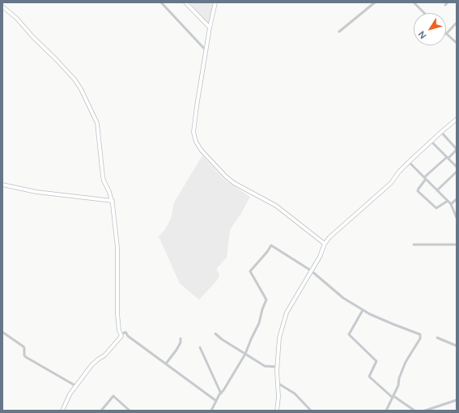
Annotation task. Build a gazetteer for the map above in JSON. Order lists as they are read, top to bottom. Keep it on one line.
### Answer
{"north":"bottom left"}
